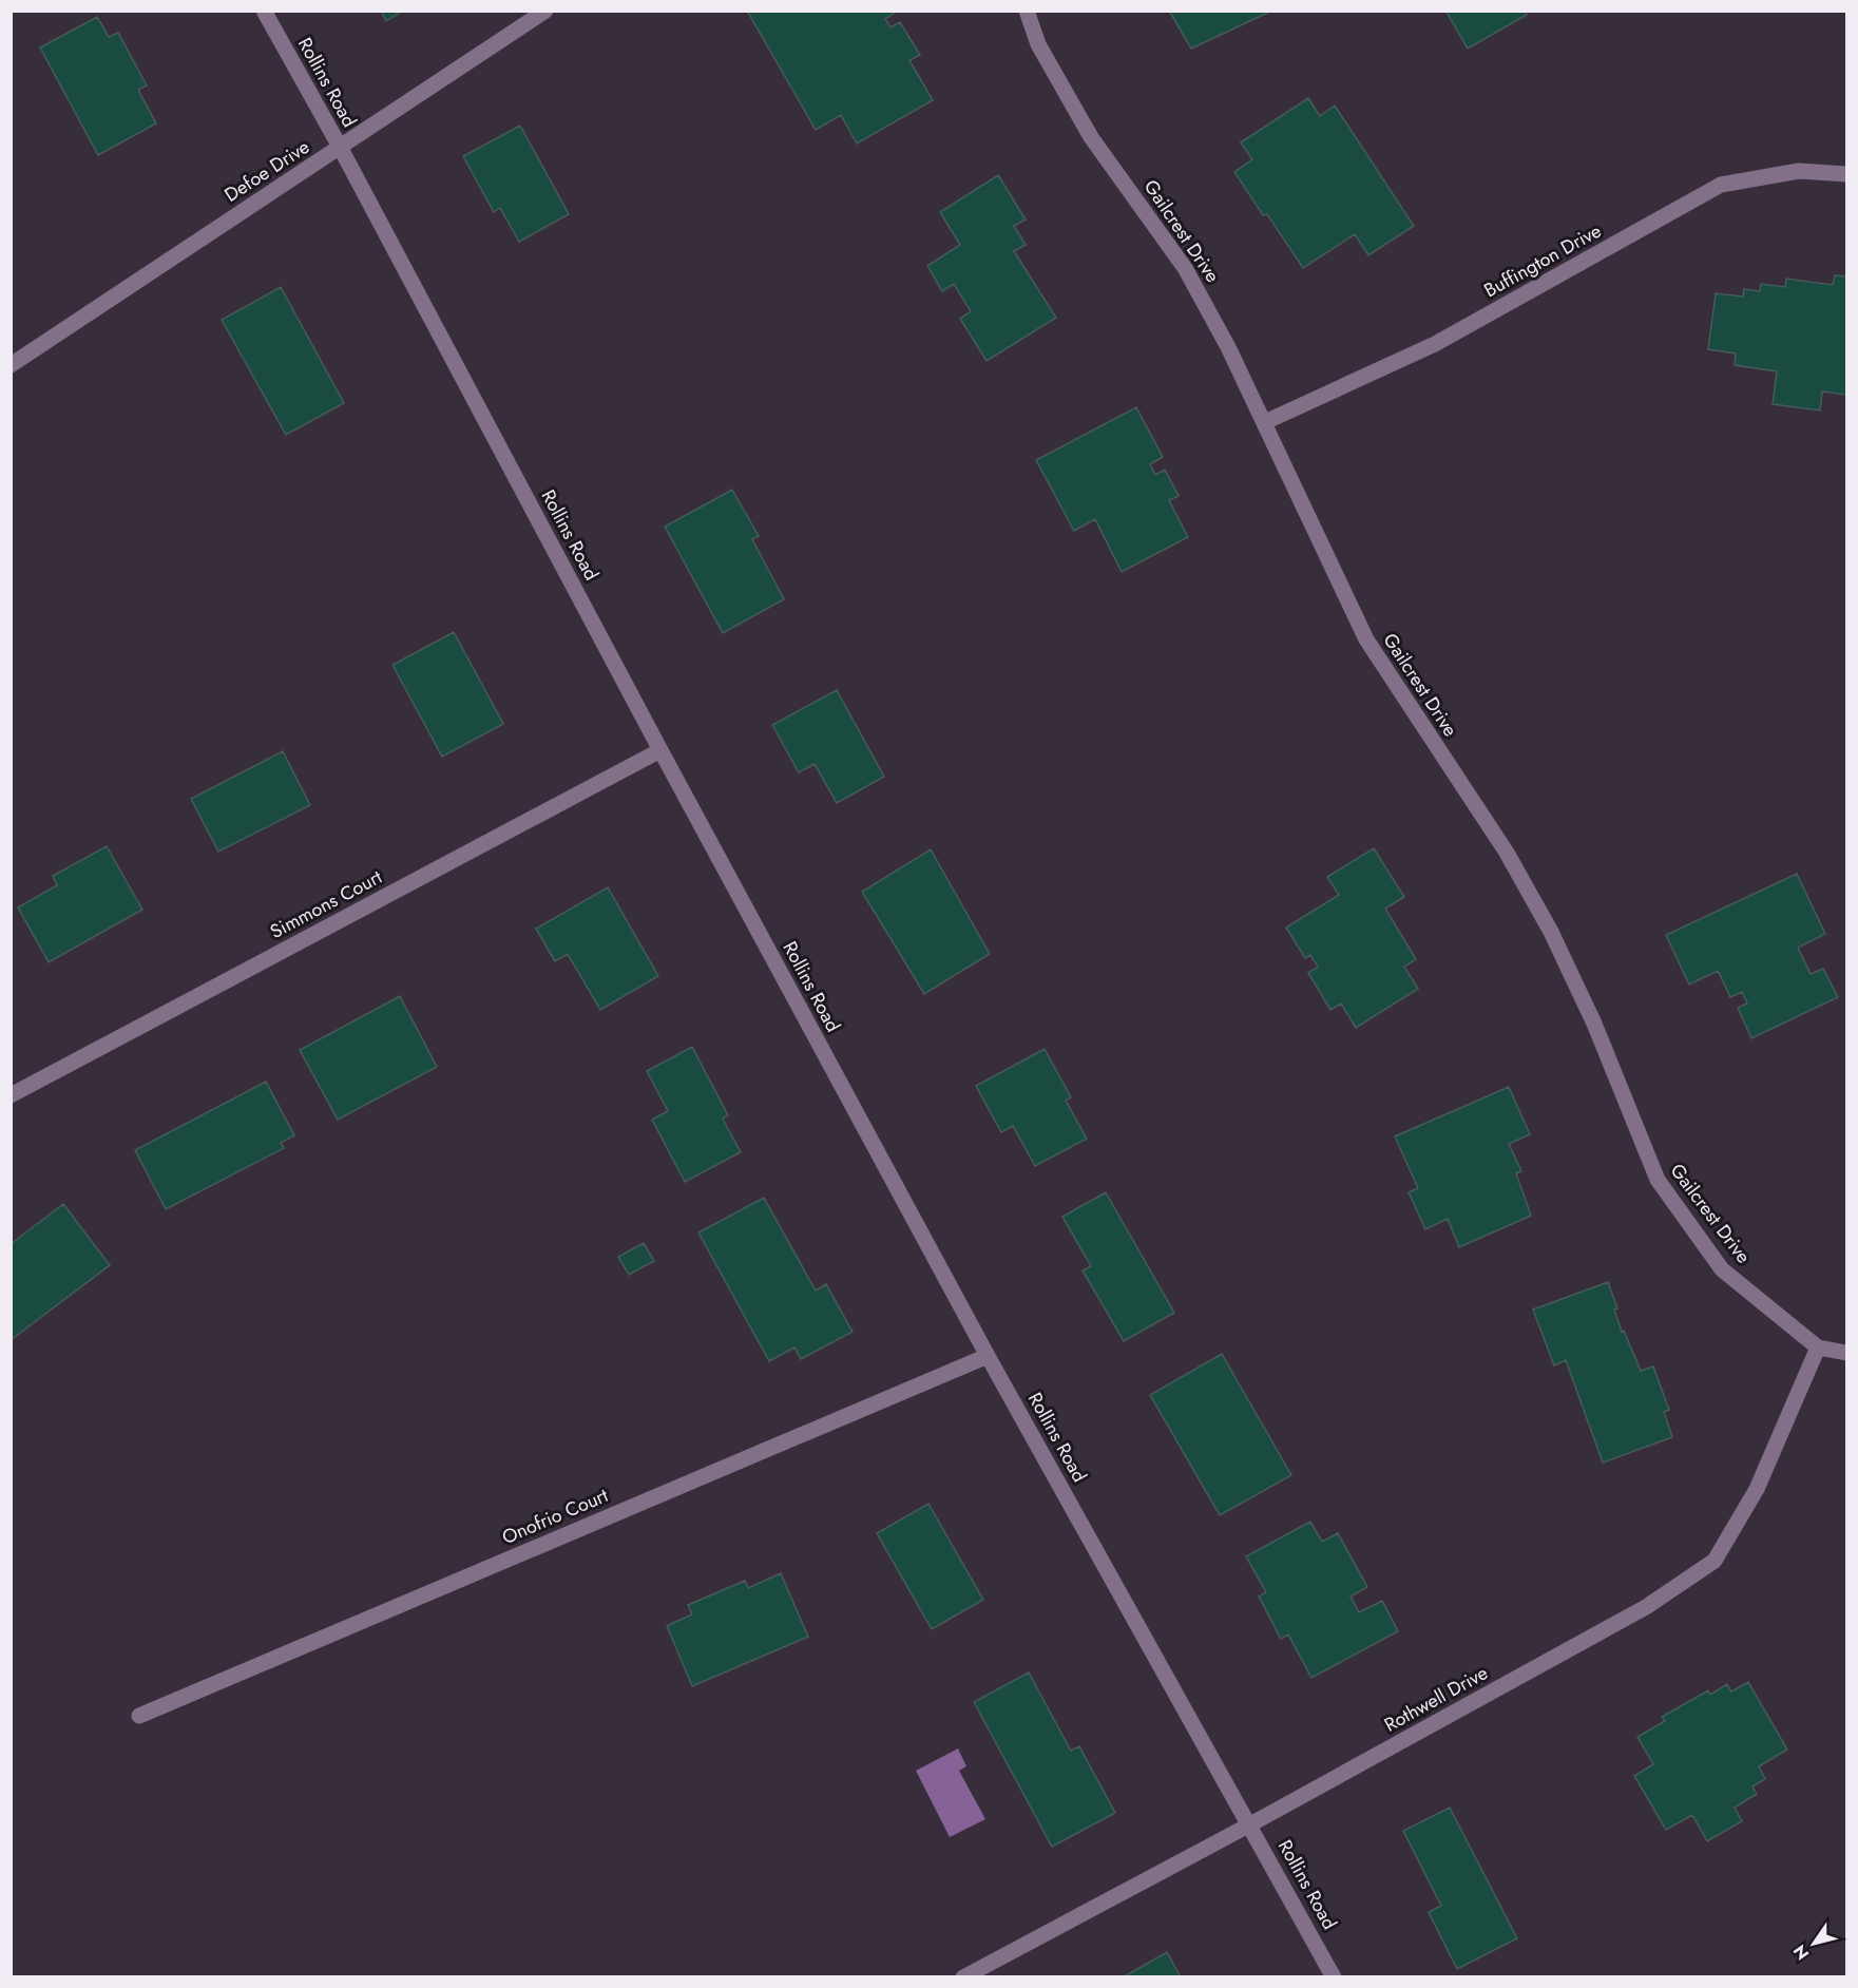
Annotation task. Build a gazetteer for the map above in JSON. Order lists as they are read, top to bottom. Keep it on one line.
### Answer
{"streets":{"street":["Rollins Road","Defoe Drive","Gailcrest Drive","Buffington Drive","Simmons Court","Onofrio Court","Rothwell Drive"]},"crossings":[["Rollins Road","Defoe Drive"],["Rollins Road","Simmons Court"],["Rollins Road","Onofrio Court"],["Rollins Road","Rothwell Drive"],["Gailcrest Drive","Buffington Drive"],["Gailcrest Drive","Rothwell Drive"]],"north":"bottom left"}
